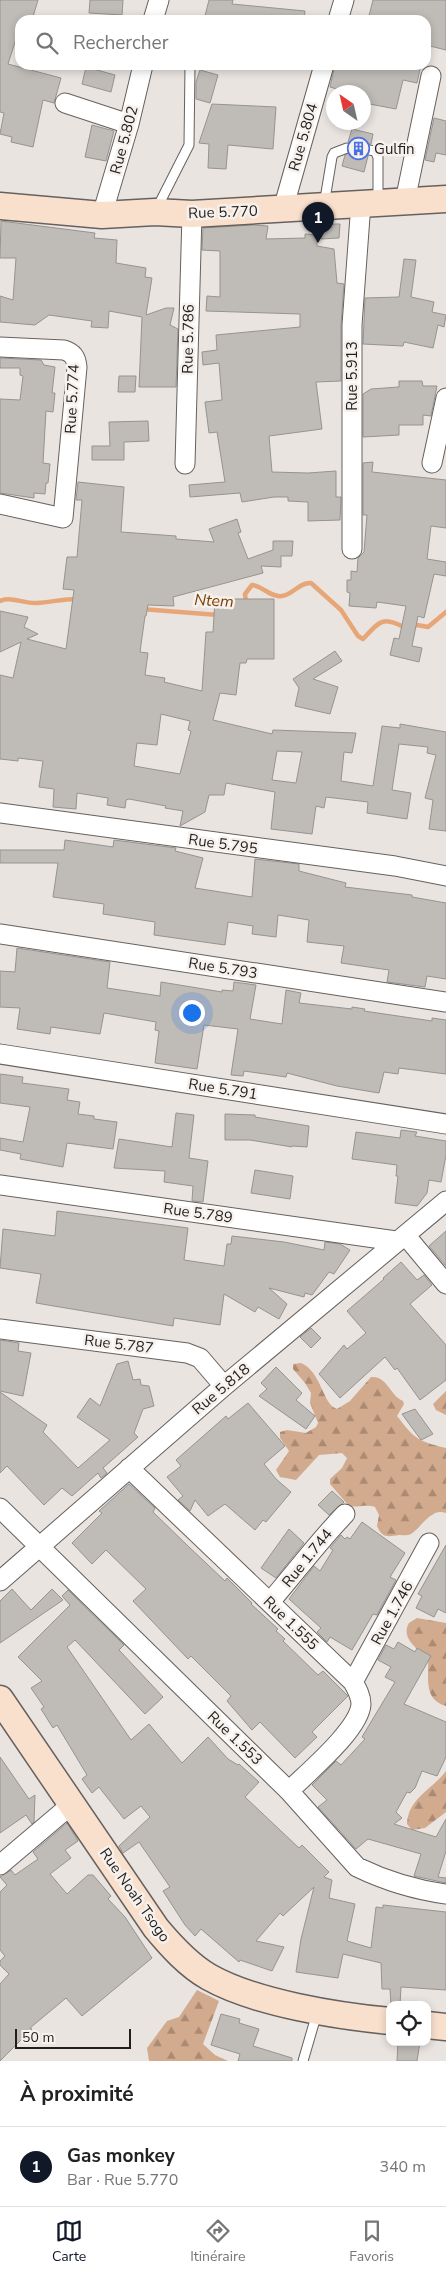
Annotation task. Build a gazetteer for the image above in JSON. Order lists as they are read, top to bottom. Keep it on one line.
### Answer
{"streets":{"main road":["Rue 5.770","Rue Noah Tsogo"],"street":["Rue 5.804","Rue 5.802","Rue 5.786","Rue 5.913","Rue 5.774","Rue 5.795","Rue 5.793","Rue 5.791","Rue 5.789","Rue 5.787","Rue 5.818","Rue 1.744","Rue 1.746","Rue 1.555","Rue 1.553"]},"crossings":[["Rue 5.804","Rue 5.770"],["Rue 5.802","Rue 5.770"],["Rue 5.770","Rue 5.786"],["Rue 5.770","Rue 5.913"],["Rue 5.789","Rue 5.818"],["Rue 5.787","Rue 5.818"],["Rue 5.818","Rue 1.555"],["Rue 5.818","Rue 1.553"],["Rue 1.744","Rue 1.555"],["Rue 1.746","Rue 1.555"],["Rue 1.555","Rue 1.553"]],"water":["Ntem"],"places":{"building":["Gulfin"]},"scale_bar":"50 m","north":"top left","page":{"search":"Rechercher","pins":"1","scale":"50 m","heading":"À proximité","list":[{"mark":"1","name":"Gas monkey","note":"Bar · Rue 5.770","value":"340 m"}],"nav":["Carte","Itinéraire","Favoris"]}}
